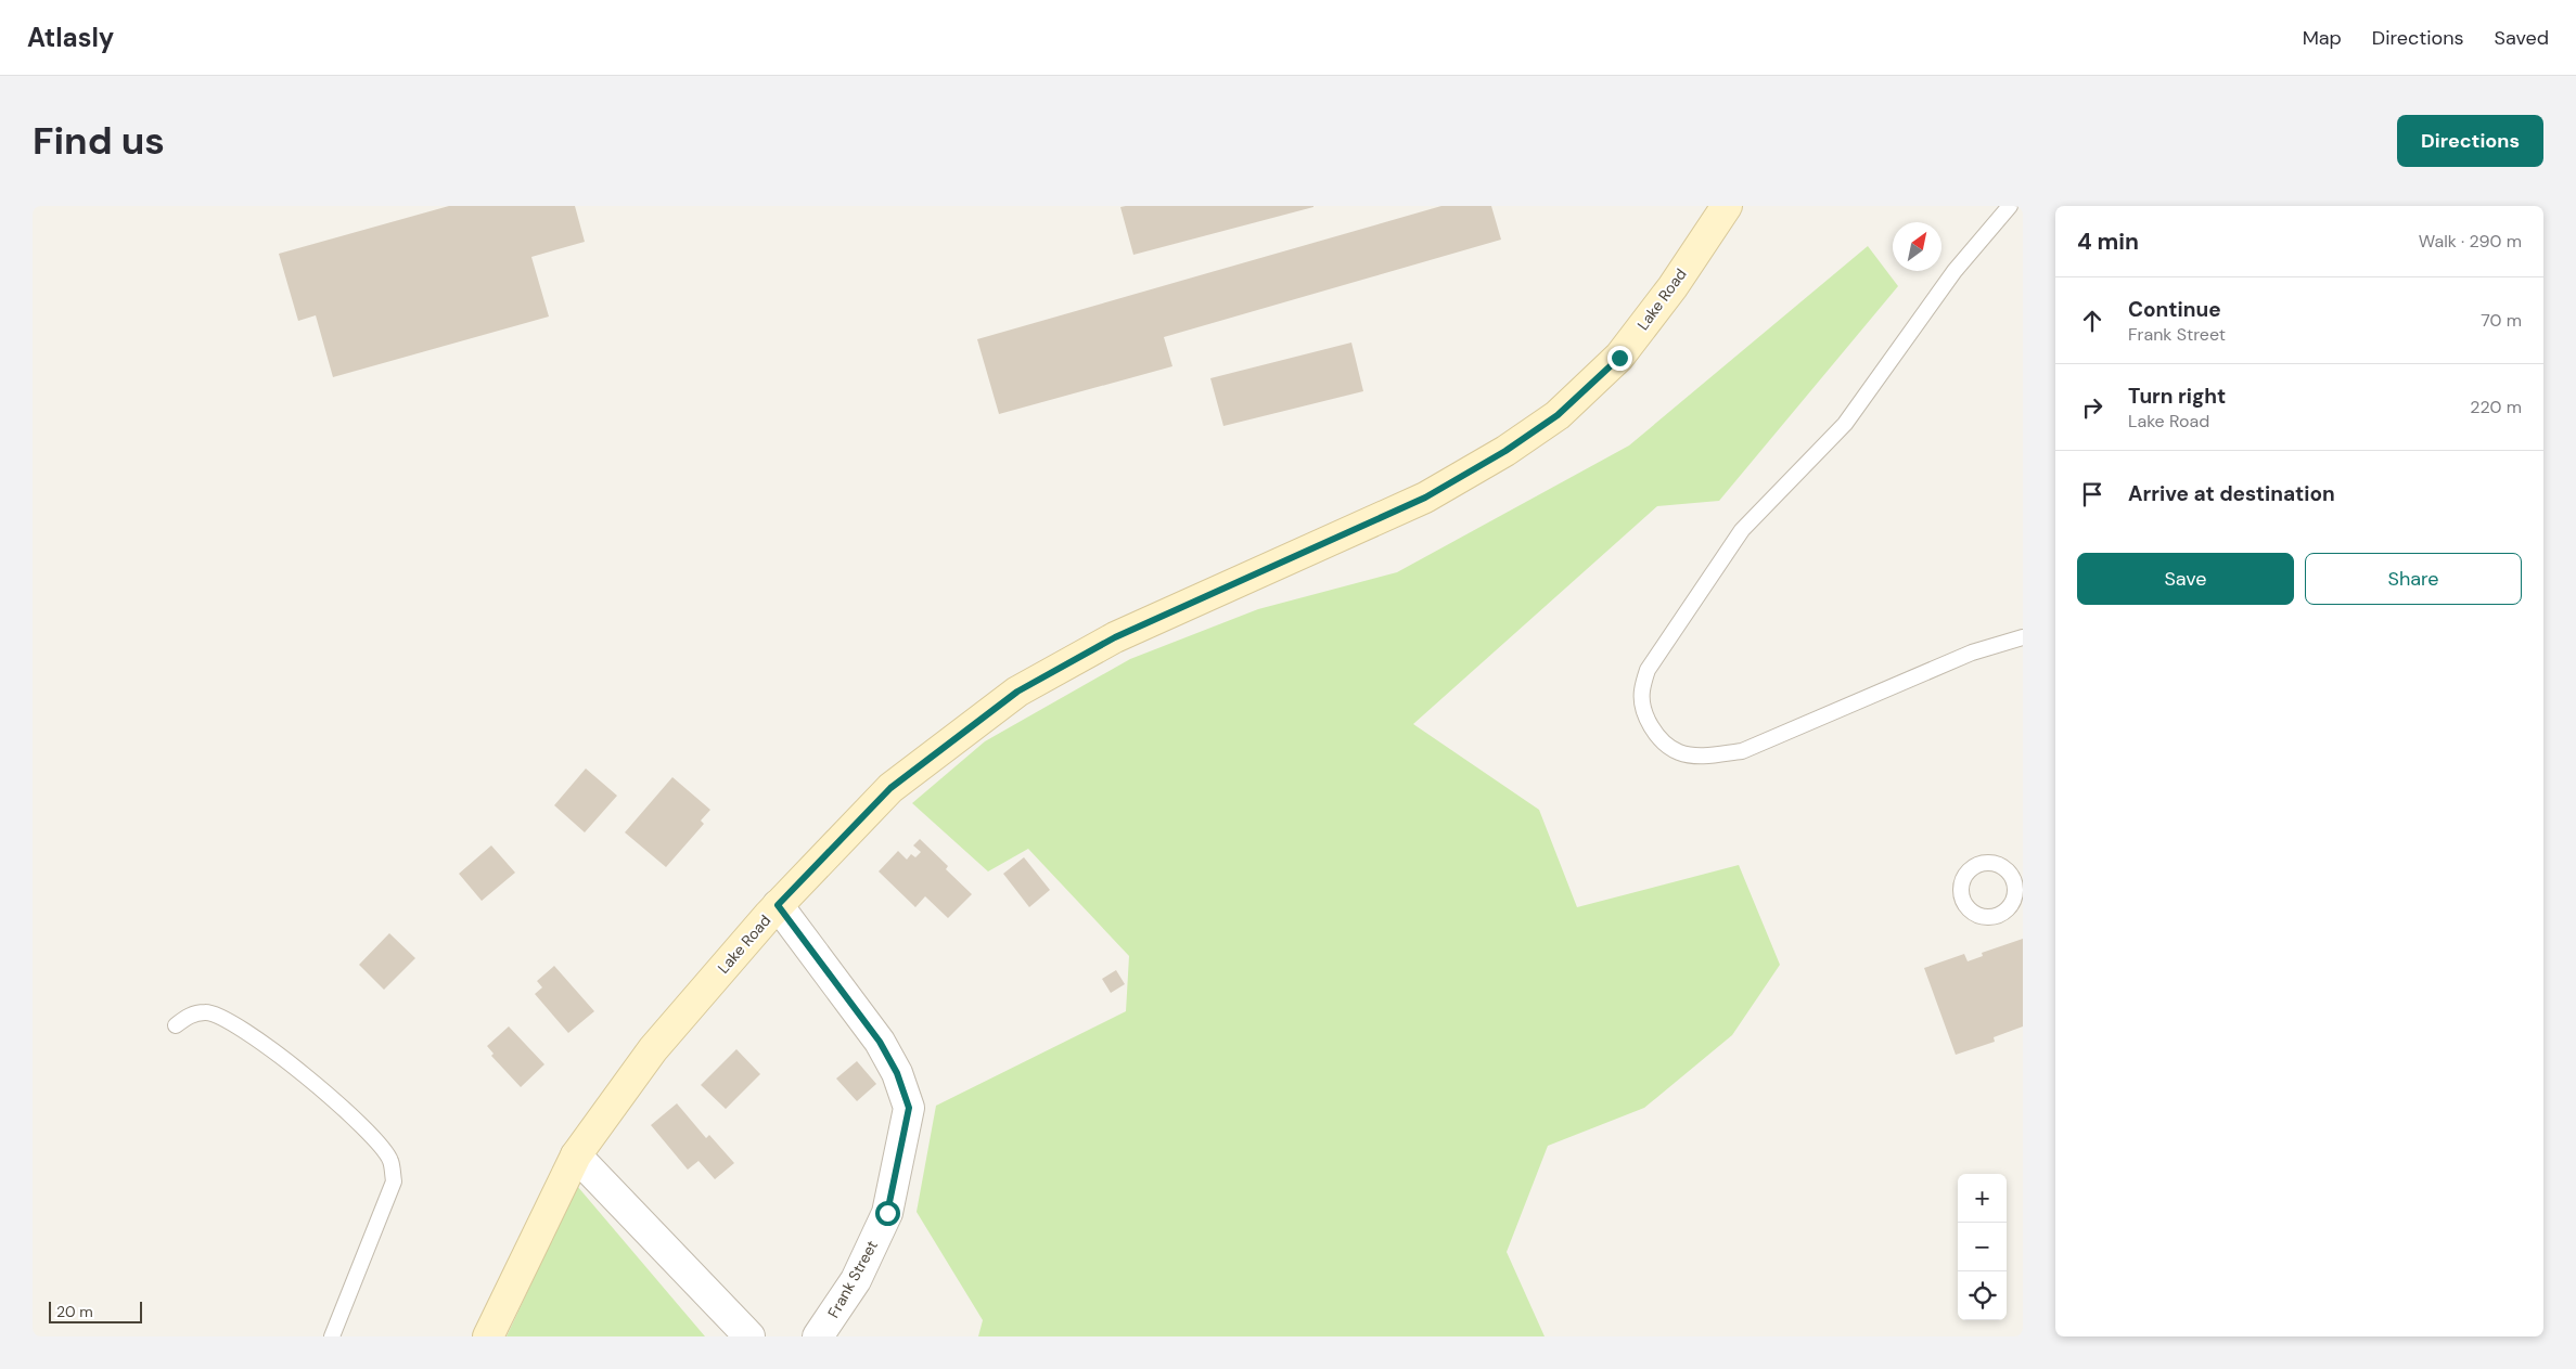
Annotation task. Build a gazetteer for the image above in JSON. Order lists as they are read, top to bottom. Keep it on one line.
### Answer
{"streets":{"street":["Lake Road","Frank Street"]},"crossings":[["Lake Road","Frank Street"]],"scale_bar":"20 m","north":"top right","page":{"header":"Atlasly","nav":["Map","Directions","Saved"],"buttons":["Directions",["Save","Share"]],"title":"Find us","heading":["4 min","Walk · 290 m"],"list":[["Continue","Frank Street","70 m"],["Turn right","Lake Road","220 m"],"Arrive at destination"],"map_buttons":["+","−"],"scale":"20 m"}}
